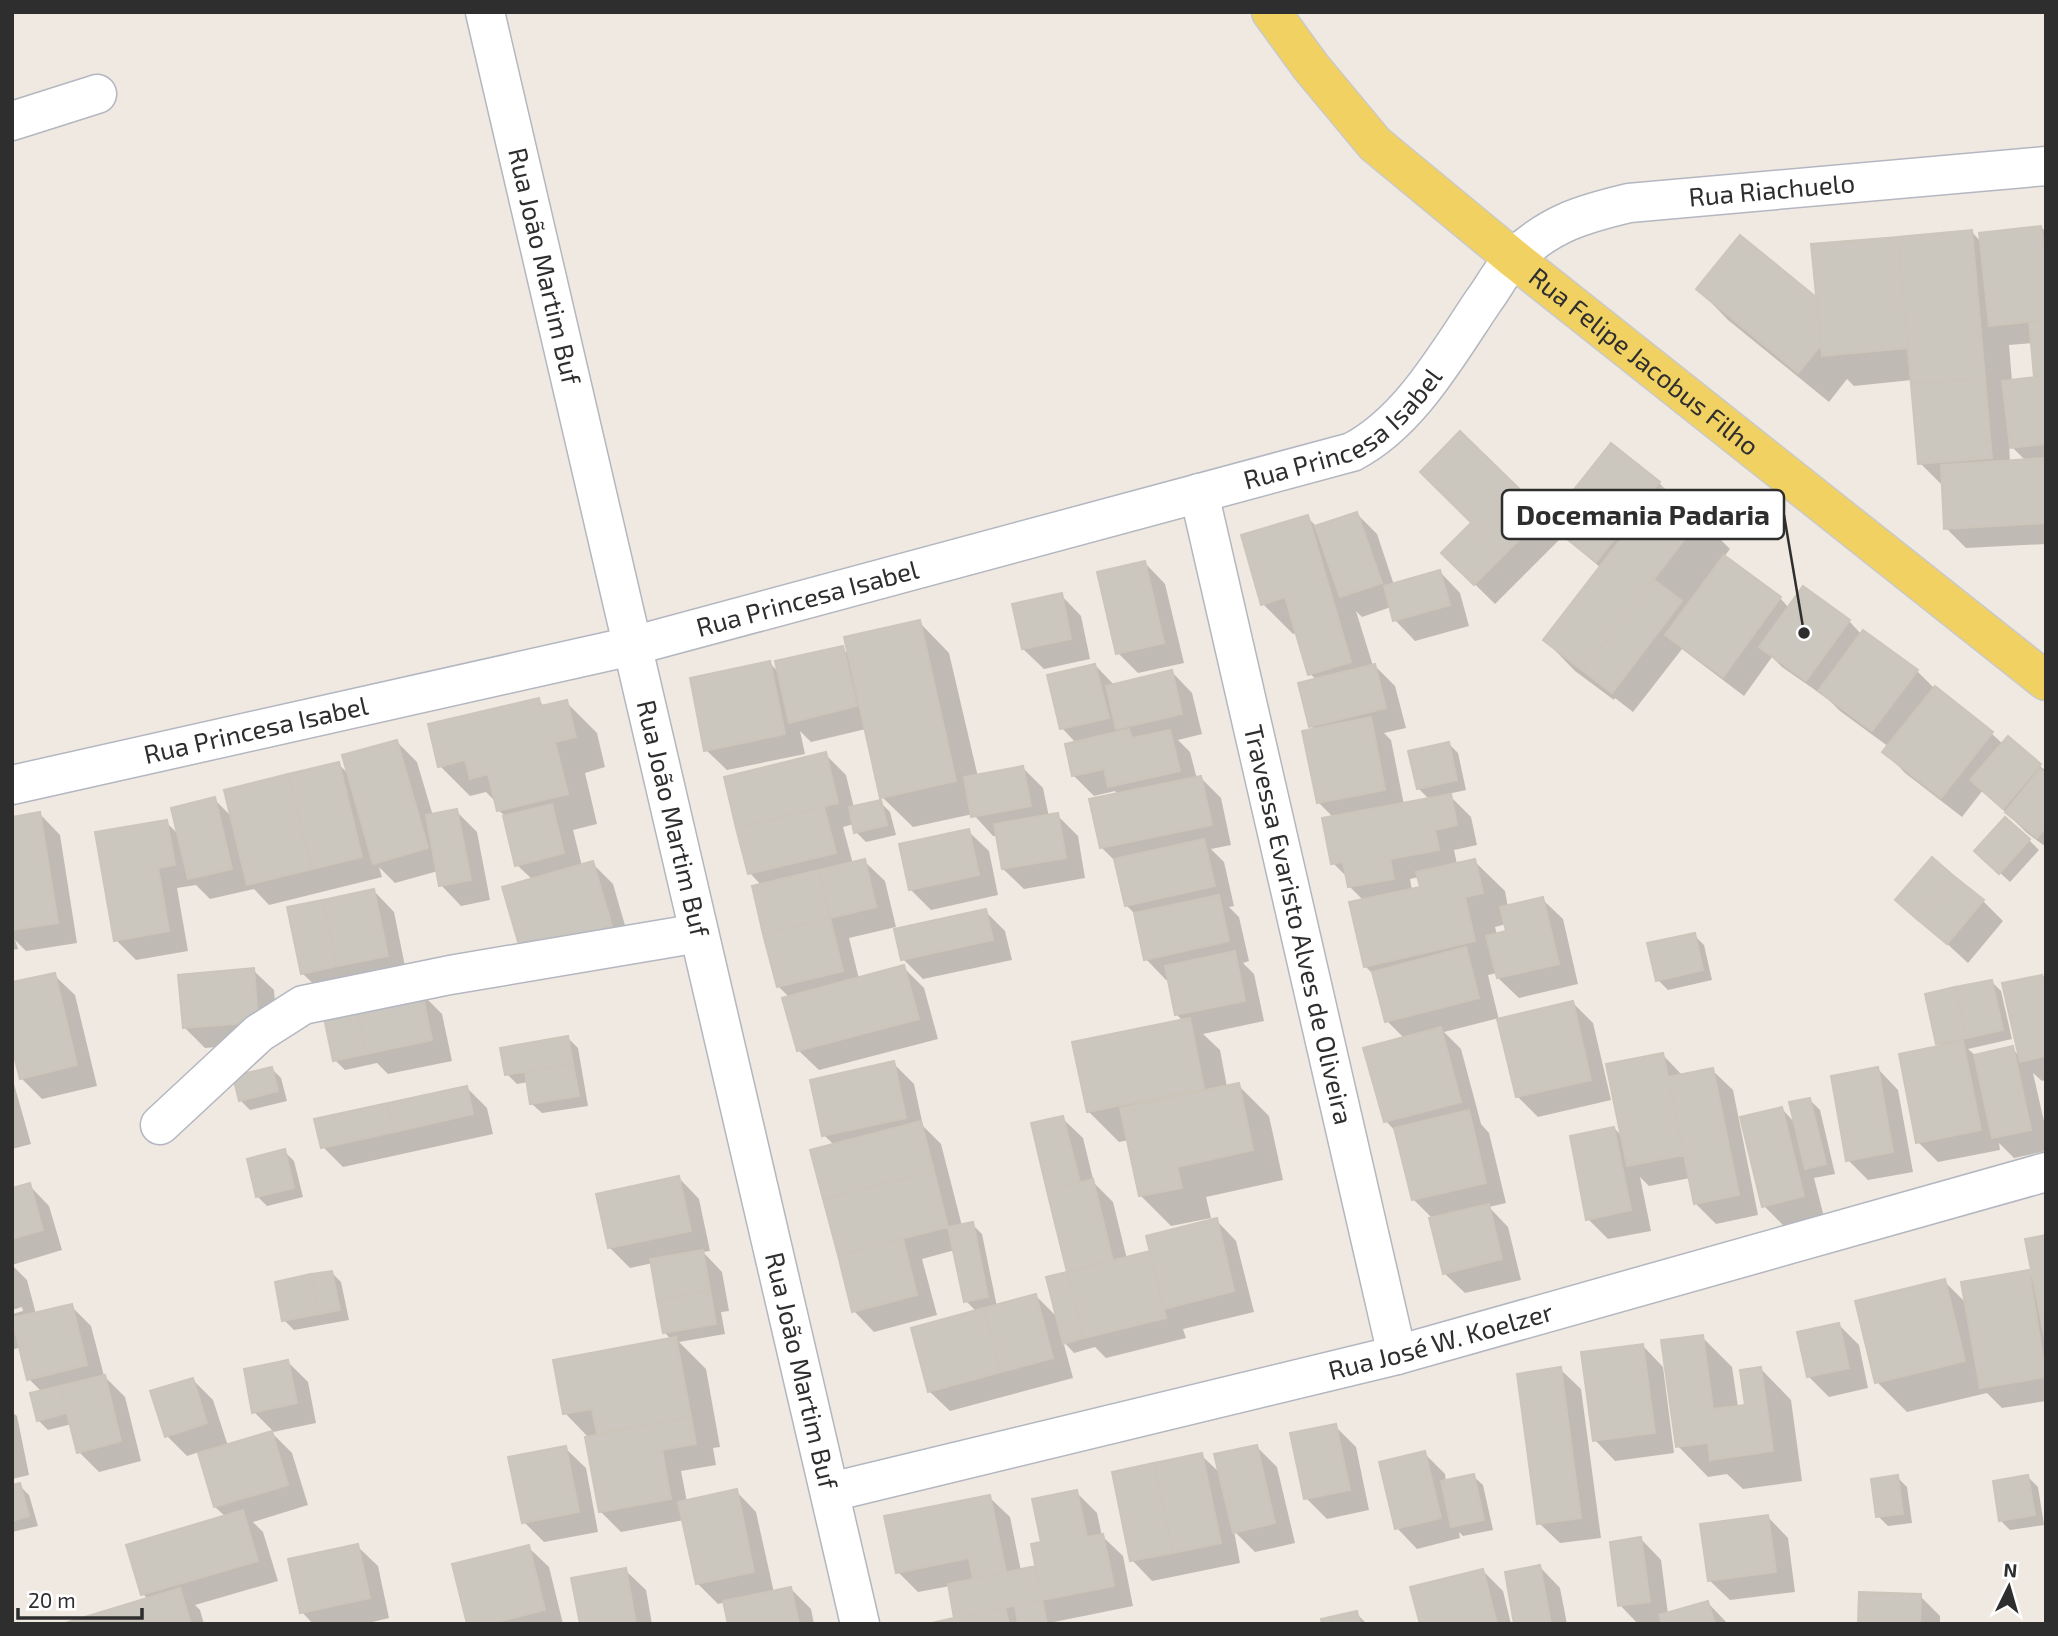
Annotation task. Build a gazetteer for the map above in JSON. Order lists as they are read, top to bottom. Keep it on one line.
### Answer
{"streets":{"main road":["Rua Felipe Jacobus Filho"],"street":["Rua Riachuelo","Rua João Martim Buf","Rua Princesa Isabel","Travessa Evaristo Alves de Oliveira","Rua José W. Koelzer"]},"crossings":[["Rua Riachuelo","Rua Felipe Jacobus Filho"],["Rua Riachuelo","Rua Princesa Isabel"],["Rua João Martim Buf","Rua Princesa Isabel"],["Rua João Martim Buf","Rua José W. Koelzer"],["Rua Felipe Jacobus Filho","Rua Princesa Isabel"],["Rua Princesa Isabel","Travessa Evaristo Alves de Oliveira"],["Travessa Evaristo Alves de Oliveira","Rua José W. Koelzer"]],"places":["Docemania Padaria"],"scale_bar":"20 m","north":"top"}
